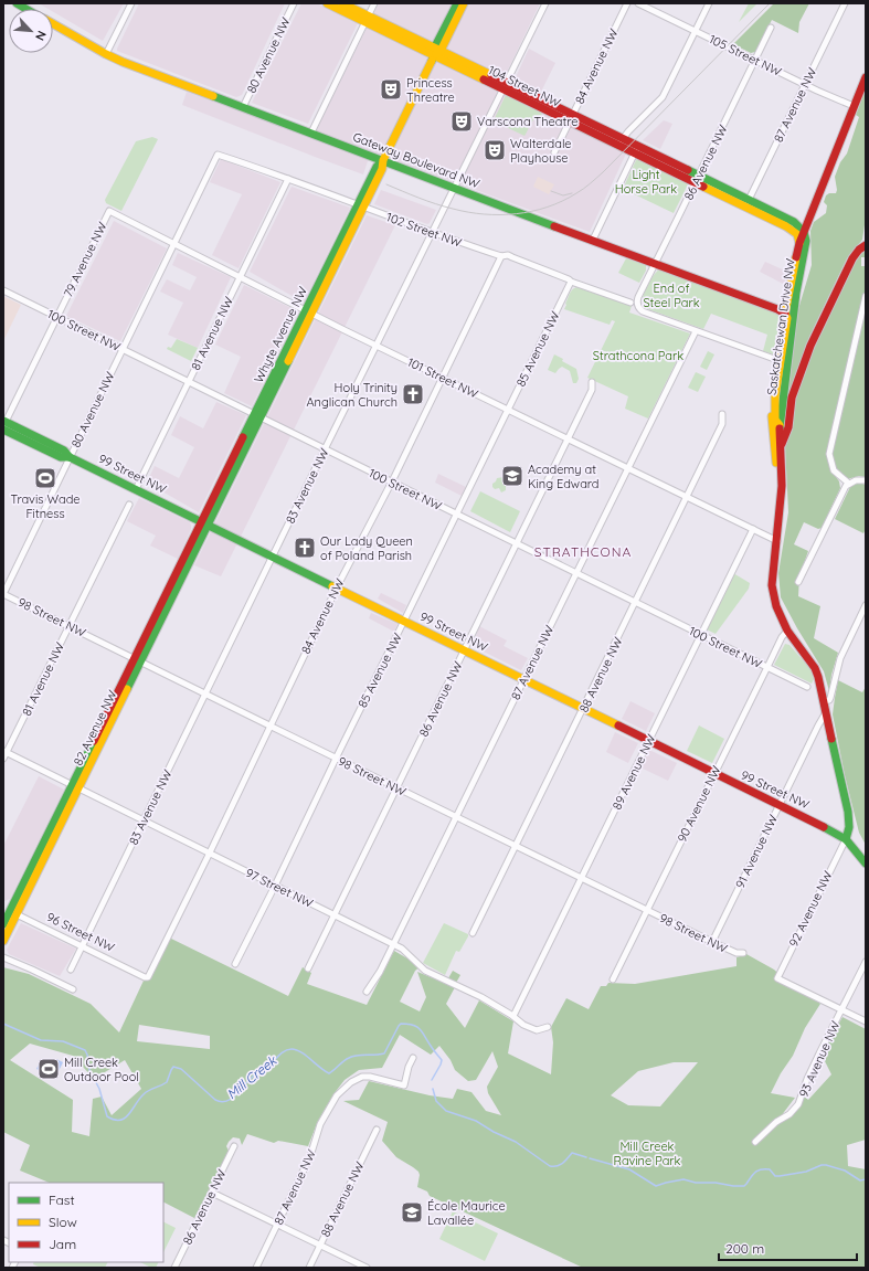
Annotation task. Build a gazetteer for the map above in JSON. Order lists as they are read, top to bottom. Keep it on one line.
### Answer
{"streets":{"main road":["104 Street NW","Gateway Boulevard NW","Saskatchewan Drive NW","Whyte Avenue NW","99 Street NW","82 Avenue NW"],"street":["80 Avenue NW","105 Street NW","84 Avenue NW","87 Avenue NW","86 Avenue NW","102 Street NW","79 Avenue NW","100 Street NW","81 Avenue NW","85 Avenue NW","101 Street NW","83 Avenue NW","98 Street NW","88 Avenue NW","89 Avenue NW","90 Avenue NW","91 Avenue NW","97 Street NW","92 Avenue NW","96 Street NW","93 Avenue NW"]},"crossings":[["80 Avenue NW","Gateway Boulevard NW"],["80 Avenue NW","102 Street NW"],["80 Avenue NW","100 Street NW"],["80 Avenue NW","101 Street NW"],["80 Avenue NW","99 Street NW"],["80 Avenue NW","98 Street NW"],["105 Street NW","87 Avenue NW"],["105 Street NW","86 Avenue NW"],["105 Street NW","Saskatchewan Drive NW"],["84 Avenue NW","104 Street NW"],["84 Avenue NW","102 Street NW"],["84 Avenue NW","100 Street NW"],["84 Avenue NW","101 Street NW"],["84 Avenue NW","99 Street NW"],["84 Avenue NW","98 Street NW"],["84 Avenue NW","97 Street NW"],["84 Avenue NW","96 Street NW"],["104 Street NW","87 Avenue NW"],["104 Street NW","86 Avenue NW"],["104 Street NW","Saskatchewan Drive NW"],["104 Street NW","Whyte Avenue NW"],["104 Street NW","83 Avenue NW"],["87 Avenue NW","86 Avenue NW"],["87 Avenue NW","100 Street NW"],["87 Avenue NW","101 Street NW"],["87 Avenue NW","99 Street NW"],["87 Avenue NW","98 Street NW"],["87 Avenue NW","97 Street NW"],["Gateway Boulevard NW","86 Avenue NW"],["Gateway Boulevard NW","Saskatchewan Drive NW"],["Gateway Boulevard NW","Whyte Avenue NW"],["Gateway Boulevard NW","83 Avenue NW"],["86 Avenue NW","100 Street NW"],["86 Avenue NW","101 Street NW"],["86 Avenue NW","99 Street NW"],["86 Avenue NW","98 Street NW"],["86 Avenue NW","97 Street NW"],["102 Street NW","81 Avenue NW"],["102 Street NW","Whyte Avenue NW"],["102 Street NW","85 Avenue NW"],["102 Street NW","83 Avenue NW"],["79 Avenue NW","100 Street NW"],["79 Avenue NW","101 Street NW"],["79 Avenue NW","99 Street NW"],["Saskatchewan Drive NW","101 Street NW"],["Saskatchewan Drive NW","99 Street NW"],["Saskatchewan Drive NW","90 Avenue NW"],["Saskatchewan Drive NW","91 Avenue NW"],["Saskatchewan Drive NW","92 Avenue NW"],["100 Street NW","81 Avenue NW"],["100 Street NW","Whyte Avenue NW"],["100 Street NW","85 Avenue NW"],["100 Street NW","83 Avenue NW"],["100 Street NW","88 Avenue NW"],["100 Street NW","89 Avenue NW"],["100 Street NW","90 Avenue NW"],["81 Avenue NW","101 Street NW"],["81 Avenue NW","99 Street NW"],["81 Avenue NW","98 Street NW"],["81 Avenue NW","97 Street NW"],["Whyte Avenue NW","101 Street NW"],["Whyte Avenue NW","99 Street NW"],["Whyte Avenue NW","82 Avenue NW"],["85 Avenue NW","101 Street NW"],["85 Avenue NW","99 Street NW"],["85 Avenue NW","98 Street NW"],["85 Avenue NW","97 Street NW"],["101 Street NW","83 Avenue NW"],["101 Street NW","88 Avenue NW"],["101 Street NW","89 Avenue NW"],["99 Street NW","83 Avenue NW"],["99 Street NW","88 Avenue NW"],["99 Street NW","82 Avenue NW"],["99 Street NW","89 Avenue NW"],["99 Street NW","90 Avenue NW"],["99 Street NW","91 Avenue NW"],["99 Street NW","92 Avenue NW"],["83 Avenue NW","98 Street NW"],["83 Avenue NW","97 Street NW"],["83 Avenue NW","96 Street NW"],["98 Street NW","88 Avenue NW"],["98 Street NW","82 Avenue NW"],["98 Street NW","89 Avenue NW"],["98 Street NW","90 Avenue NW"],["98 Street NW","91 Avenue NW"],["82 Avenue NW","97 Street NW"],["82 Avenue NW","96 Street NW"],["89 Avenue NW","97 Street NW"],["92 Avenue NW","93 Avenue NW"]],"districts":["STRATHCONA"],"water":["Mill Creek"],"parks":["Light Horse Park","End of Steel Park","Strathcona Park","Mill Creek Ravine Park"],"places":{"theatre":["Princess Threatre","Varscona Theatre","Walterdale Playhouse"],"church":["Holy Trinity Anglican Church","Our Lady Queen of Poland Parish"],"school or university":["Academy at King Edward","École Maurice Lavallée"],"sports":["Travis Wade Fitness","Mill Creek Outdoor Pool"]},"legend":["Fast","Slow","Jam"],"scale_bar":"200 m","north":"bottom right"}
